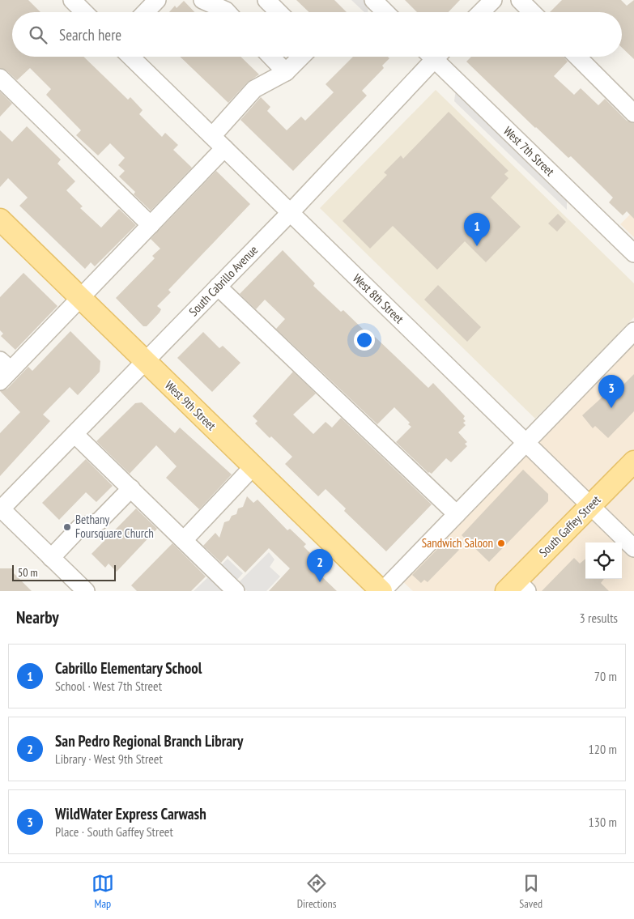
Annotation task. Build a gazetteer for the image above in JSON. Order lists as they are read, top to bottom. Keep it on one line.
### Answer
{"streets":{"main road":["West 9th Street","South Gaffey Street"],"street":["West 7th Street","South Cabrillo Avenue","West 8th Street"]},"crossings":[["South Cabrillo Avenue","West 8th Street"],["South Cabrillo Avenue","West 9th Street"],["West 8th Street","South Gaffey Street"]],"places":["Bethany Foursquare Church","Sandwich Saloon"],"scale_bar":"50 m","page":{"search":"Search here","pins":["1","3","2"],"scale":"50 m","heading":["Nearby","3 results"],"list":[{"mark":"1","name":"Cabrillo Elementary School","note":"School · West 7th Street","value":"70 m"},{"mark":"2","name":"San Pedro Regional Branch Library","note":"Library · West 9th Street","value":"120 m"},{"mark":"3","name":"WildWater Express Carwash","note":"Place · South Gaffey Street","value":"130 m"}],"nav":["Map","Directions","Saved"]}}
